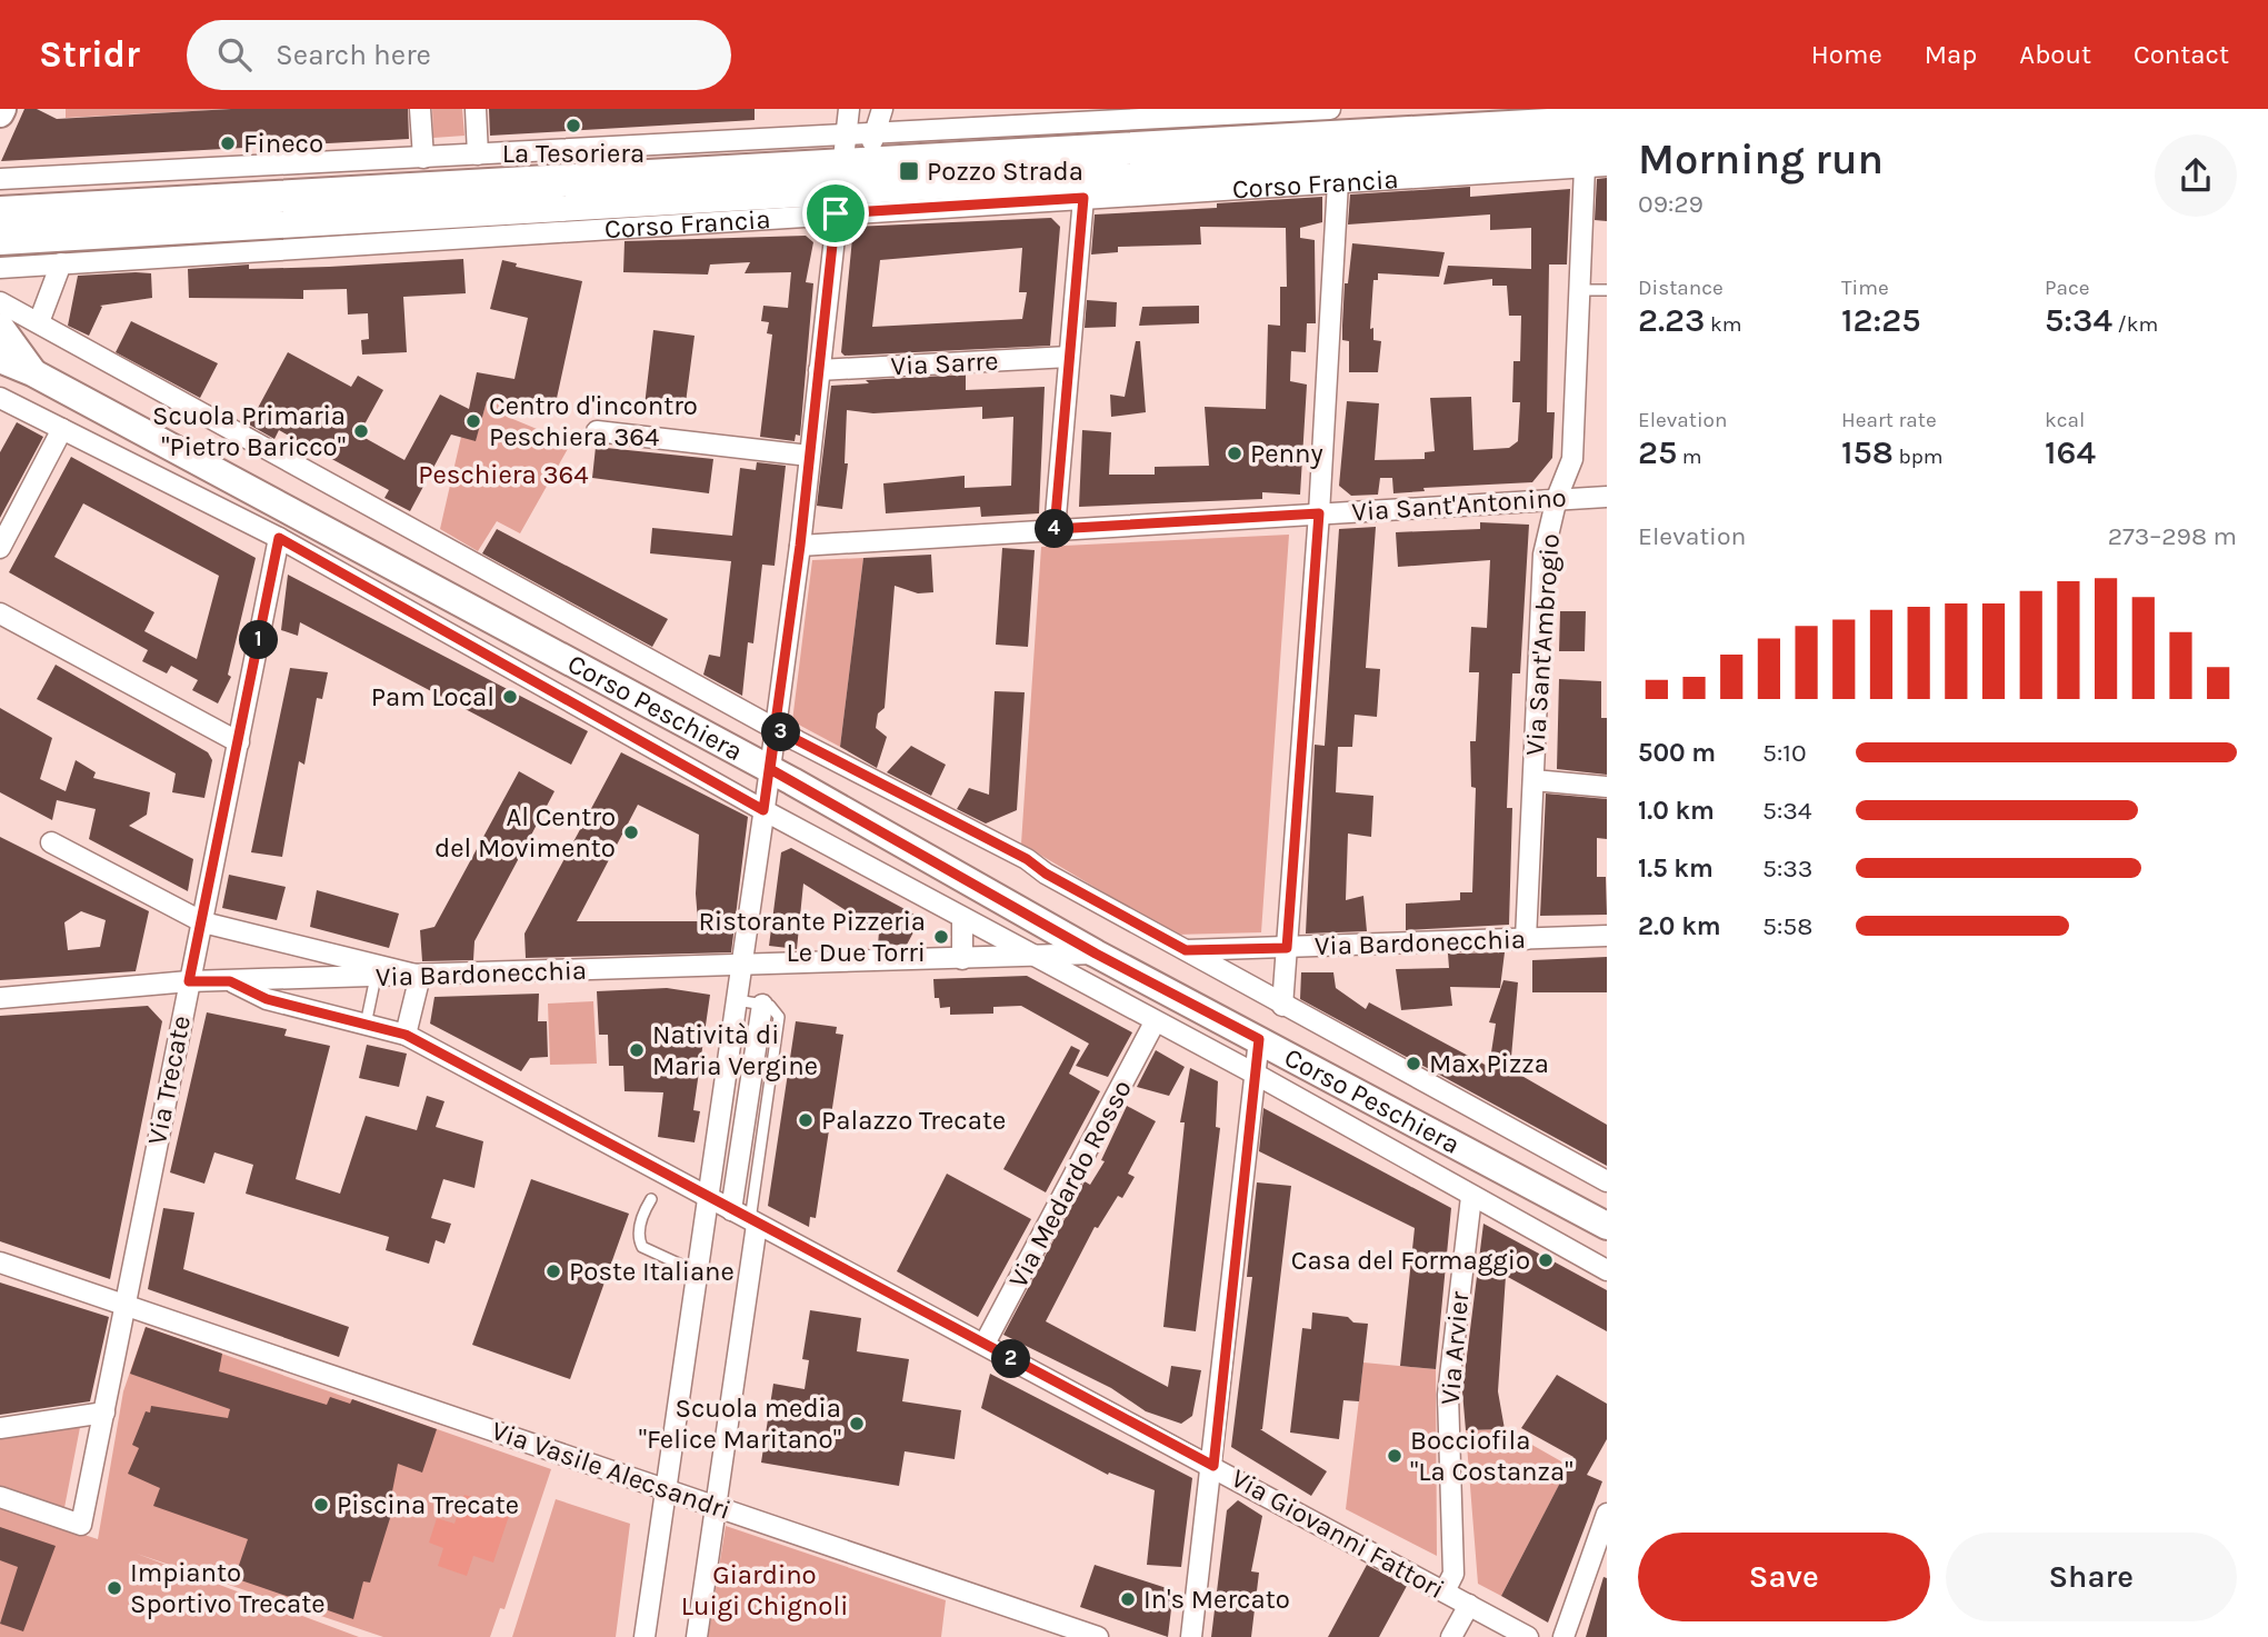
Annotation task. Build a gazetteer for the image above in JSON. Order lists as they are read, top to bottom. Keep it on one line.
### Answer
{"streets":{"main road":["Corso Francia","Corso Peschiera"],"street":["Via Sarre","Via Sant'Antonino","Via Sant'Ambrogio","Via Bardonecchia","Via Trecate","Via Medardo Rosso","Via Arvier","Via Vasile Alecsandri","Via Giovanni Fattori"]},"crossings":[["Corso Francia","Via Sant'Ambrogio"],["Via Sant'Antonino","Via Sant'Ambrogio"],["Via Sant'Ambrogio","Via Bardonecchia"],["Corso Peschiera","Via Bardonecchia"],["Corso Peschiera","Via Trecate"],["Corso Peschiera","Via Medardo Rosso"],["Corso Peschiera","Via Arvier"],["Via Bardonecchia","Via Trecate"],["Via Bardonecchia","Via Giovanni Fattori"],["Via Trecate","Via Vasile Alecsandri"],["Via Medardo Rosso","Via Giovanni Fattori"],["Via Arvier","Via Giovanni Fattori"]],"parks":["Peschiera 364","Giardino Luigi Chignoli"],"places":{"other":["La Tesoriera","Fineco","Centro d'incontro Peschiera 364","Scuola Primaria \"Pietro Baricco\"","Penny","Pam Local","Al Centro del Movimento","Ristorante Pizzeria Le Due Torri","Natività di Maria Vergine","Max Pizza","Palazzo Trecate","Casa del Formaggio","Poste Italiane","Scuola media \"Felice Maritano\"","Bocciofila \"La Costanza\"","Piscina Trecate","Impianto Sportivo Trecate","In's Mercato"],"transit":["Pozzo Strada"]},"page":{"header":"Stridr","search":"Search here","nav":["Home","Map","About","Contact"],"heading":["Morning run","09:29"],"stats":[["Distance","2.23 km"],["Time","12:25"],["Pace","5:34 /km"],["Elevation","25 m"],["Heart rate","158 bpm"],["kcal","164"]],"chart":["Elevation","273–298 m"],"pins":["4","1","3","2"],"list":[{"name":"500 m","note":"5:10"},{"name":"1.0 km","note":"5:34"},{"name":"1.5 km","note":"5:33"},{"name":"2.0 km","note":"5:58"}],"buttons":["Save","Share"]}}
